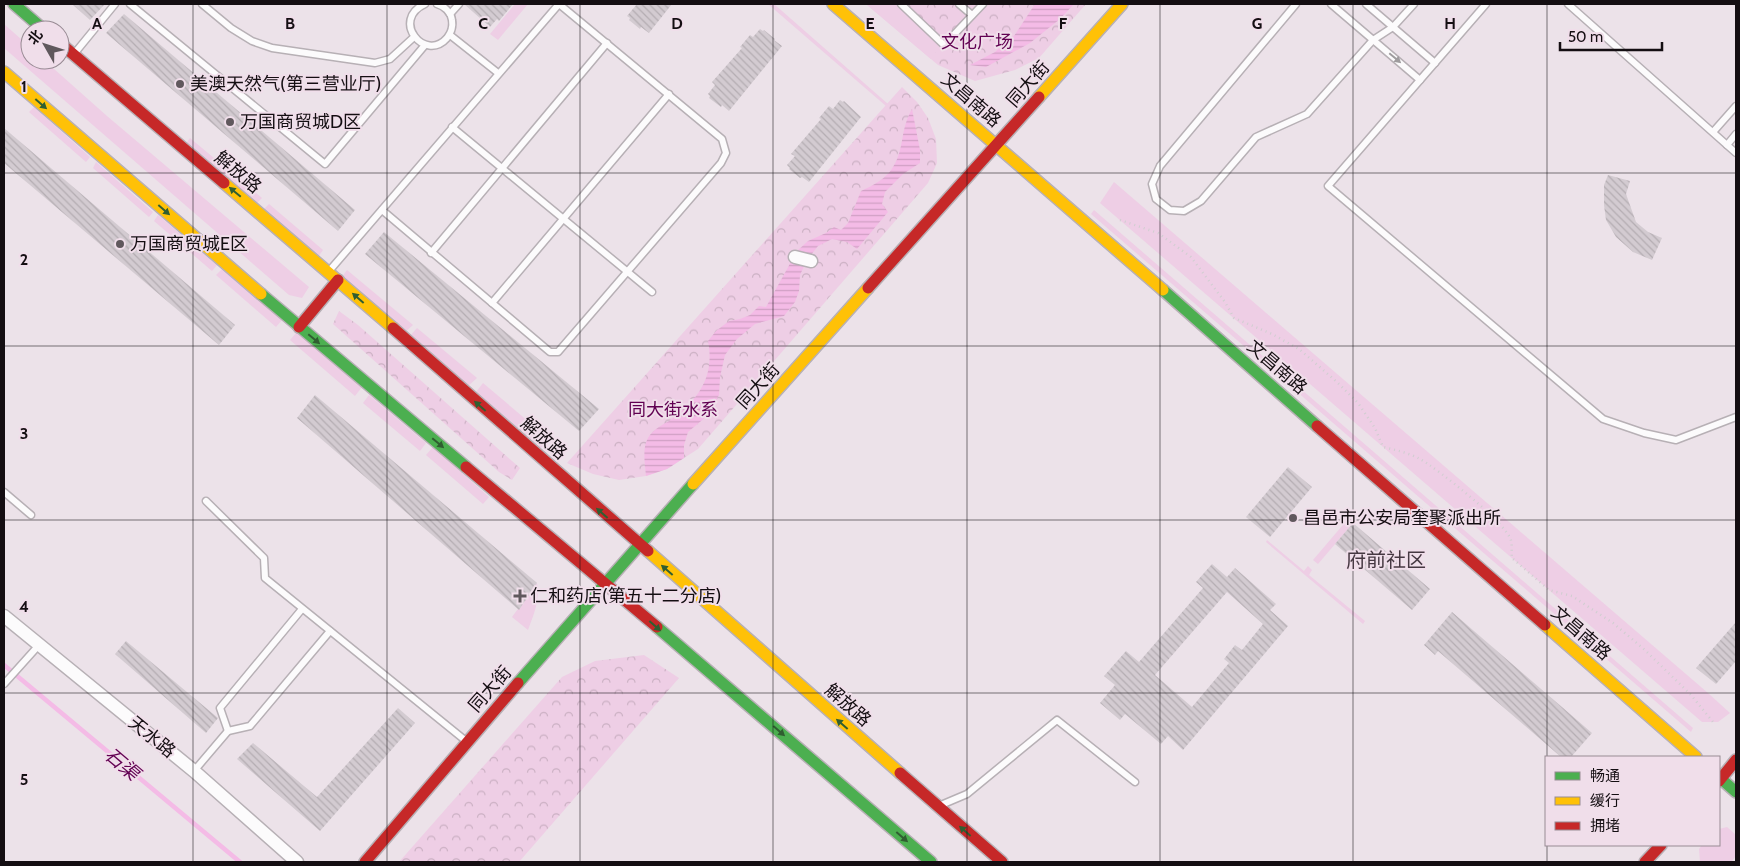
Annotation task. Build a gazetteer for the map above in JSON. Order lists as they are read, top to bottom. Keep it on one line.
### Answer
{"streets":{"street":["同大街","文昌南路","解放路","天水路"]},"crossings":[["同大街","文昌南路"],["同大街","解放路"]],"districts":["府前社区"],"water":["石渠"],"parks":["文化广场","同大街水系"],"places":{"other":["美澳天然气(第三营业厅)","万国商贸城D区","万国商贸城E区","昌邑市公安局奎聚派出所"],"health":["仁和药店(第五十二分店)"]},"legend":["畅通","缓行","拥堵"],"scale_bar":"50 m","north":"top left","grid":{"columns":["A","B","C","D","E","F","G","H"],"rows":["1","2","3","4","5"]}}
